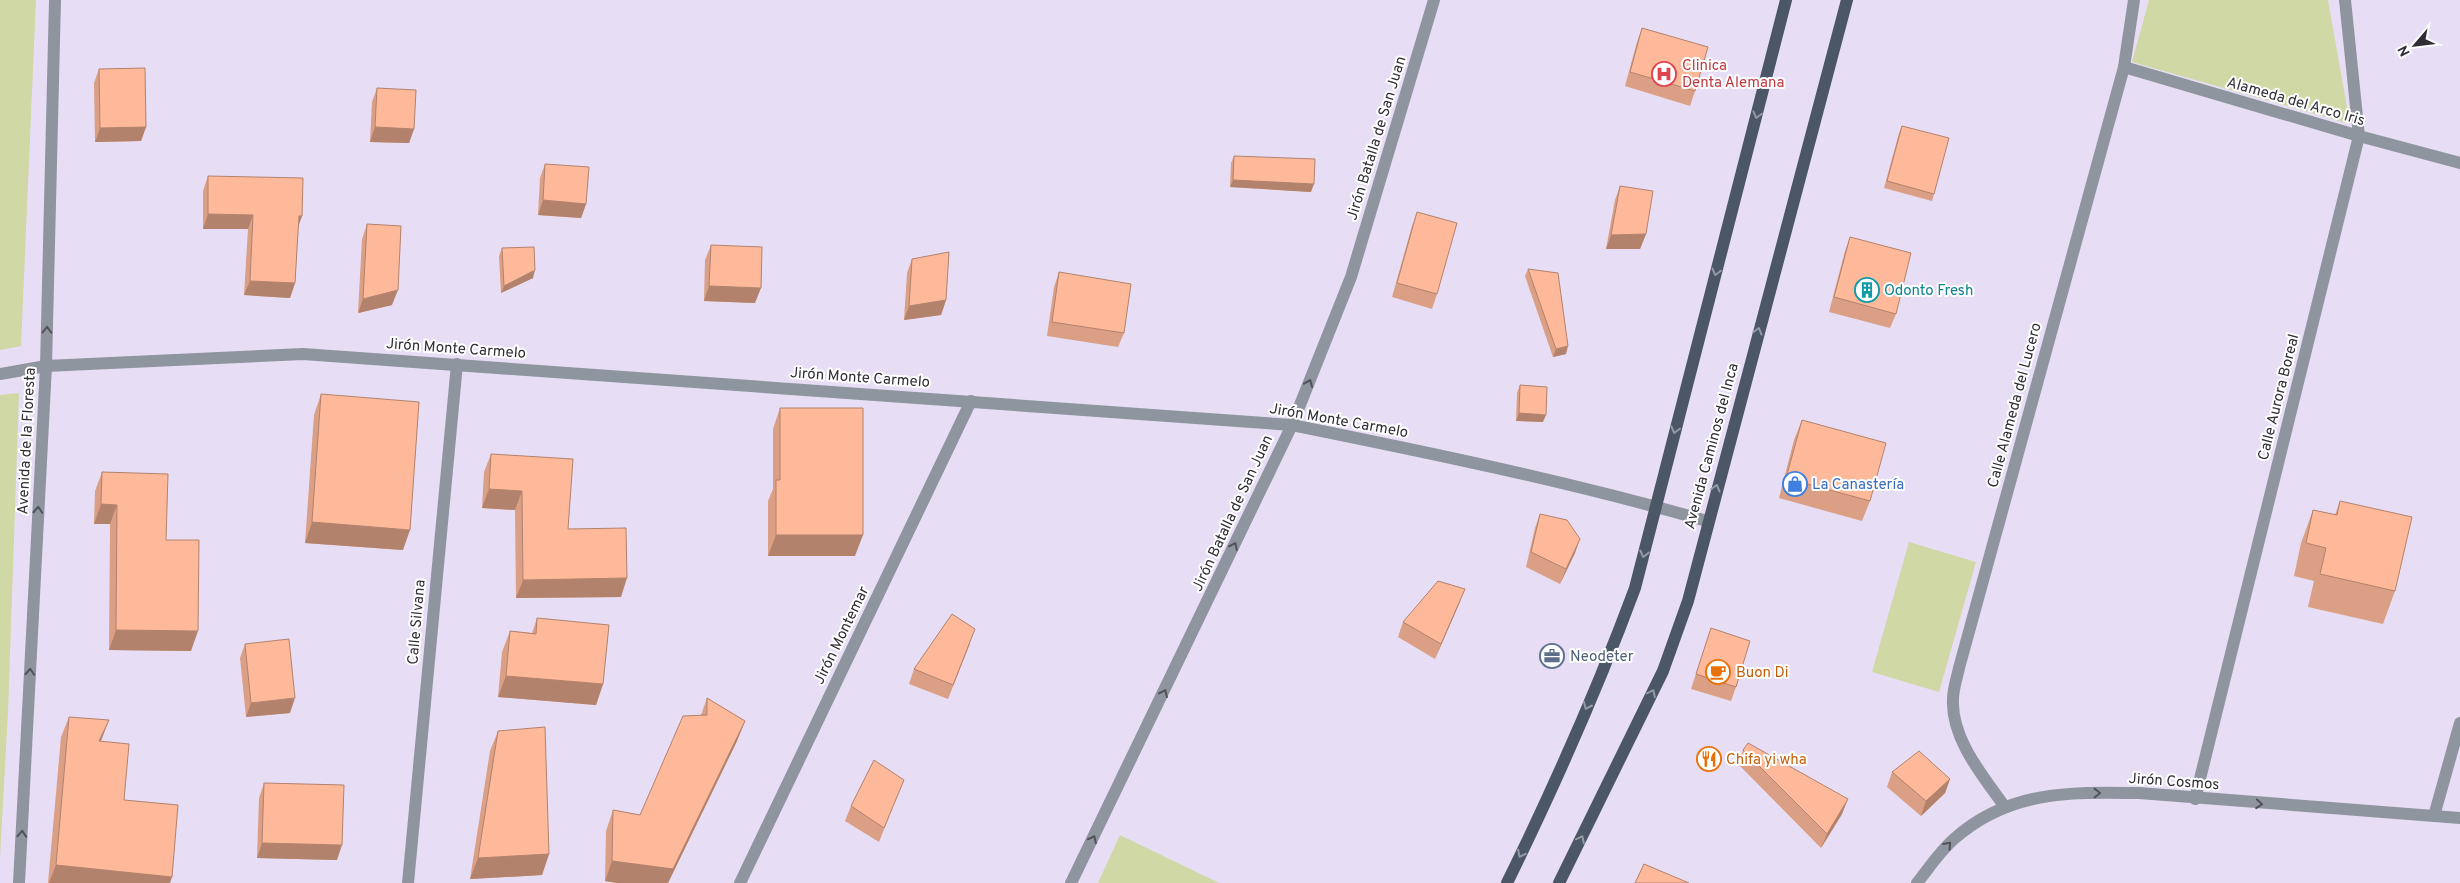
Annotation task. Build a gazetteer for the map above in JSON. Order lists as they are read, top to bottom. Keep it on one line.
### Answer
{"streets":{"main road":["Avenida Caminos del Inca"],"street":["Alameda del Arco Iris","Jirón Batalla de San Juan","Jirón Monte Carmelo","Calle Aurora Boreal","Calle Alameda del Lucero","Avenida de la Floresta","Calle Silvana","Jirón Montemar","Jirón Cosmos"]},"crossings":[["Alameda del Arco Iris","Calle Aurora Boreal"],["Alameda del Arco Iris","Calle Alameda del Lucero"],["Jirón Batalla de San Juan","Jirón Monte Carmelo"],["Jirón Monte Carmelo","Avenida de la Floresta"],["Jirón Monte Carmelo","Avenida Caminos del Inca"],["Jirón Monte Carmelo","Calle Silvana"],["Jirón Monte Carmelo","Jirón Montemar"],["Calle Aurora Boreal","Jirón Cosmos"],["Calle Alameda del Lucero","Jirón Cosmos"]],"one_way":["Jirón Batalla de San Juan","Avenida de la Floresta","Jirón Cosmos"],"places":{"hospital":["Clinica Denta Alemana"],"building":["Odonto Fresh"],"shop":["La Canastería"],"office":["Neodeter"],"cafe":["Buon Di"],"restaurant":["Chifa yi wha"]},"north":"bottom left"}
